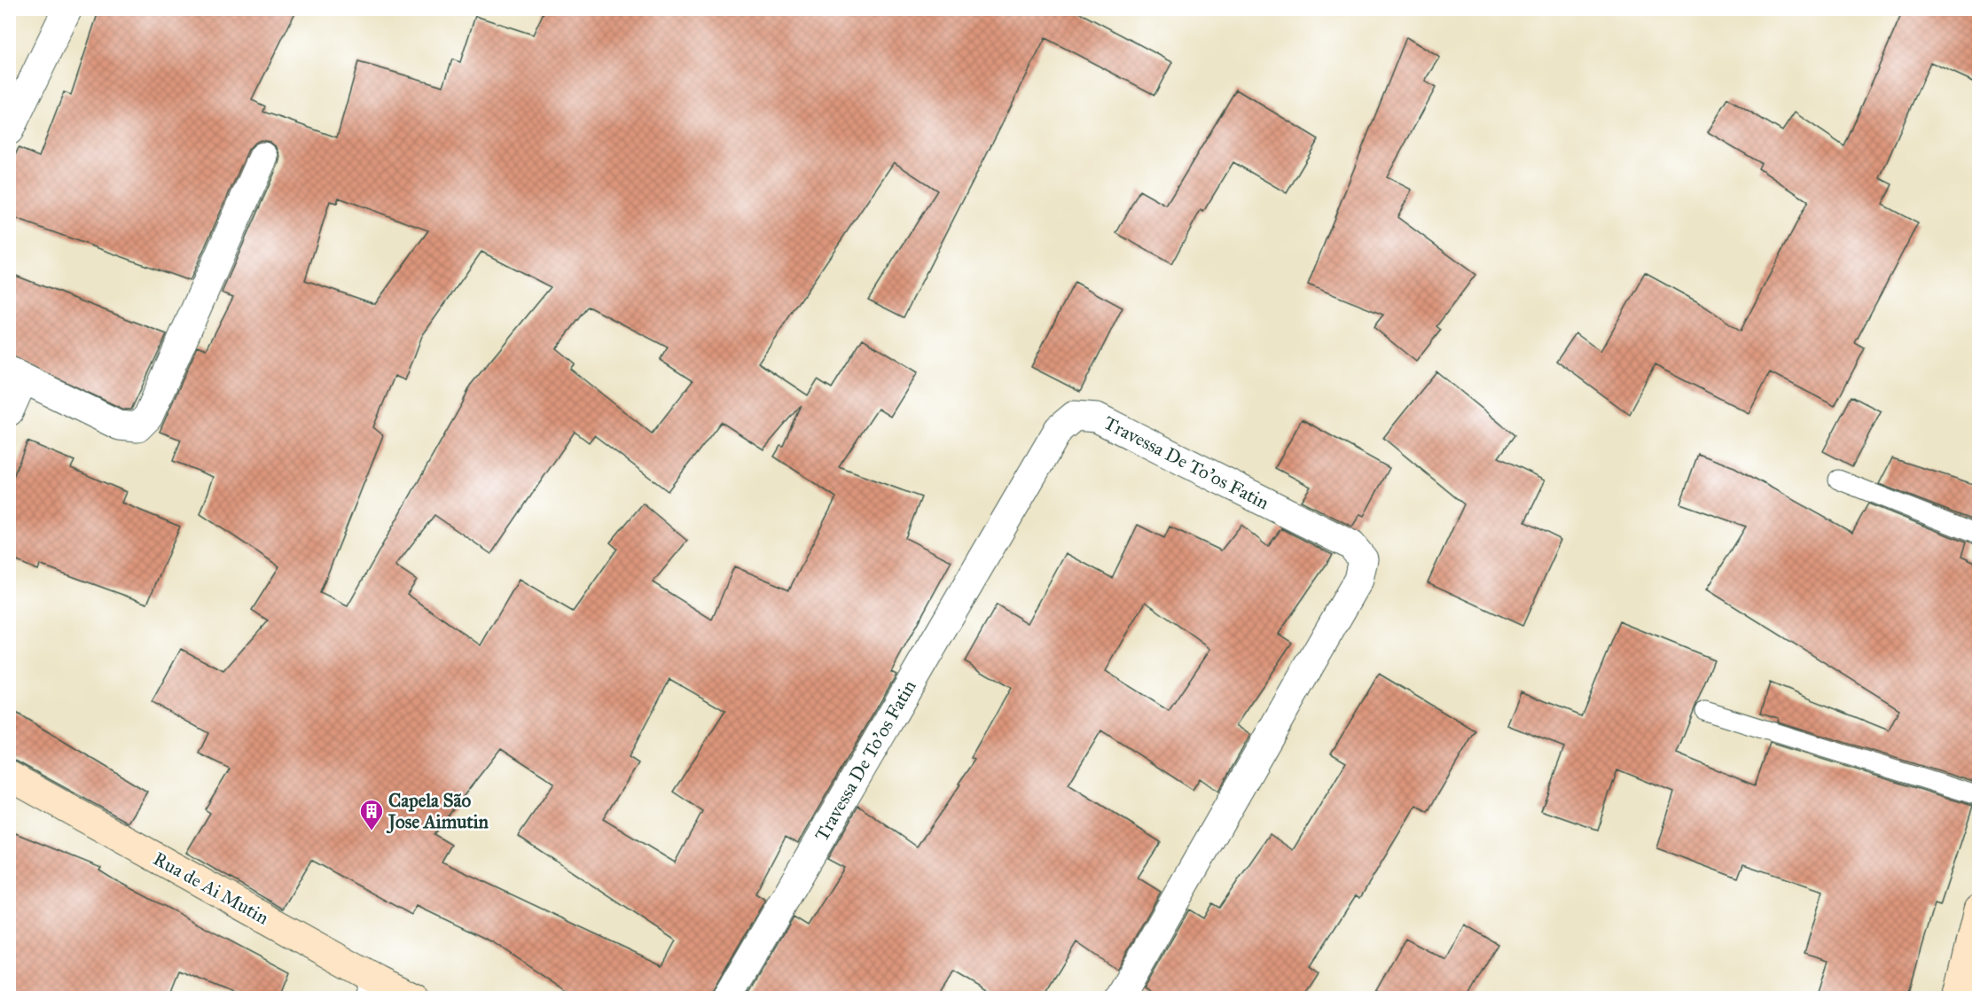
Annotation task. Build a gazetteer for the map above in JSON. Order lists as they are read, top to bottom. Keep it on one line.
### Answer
{"streets":{"street":["Travessa De To’os Fatin","Rua de Ai Mutin"]},"places":{"building":["Capela São Jose Aimutin"]}}
